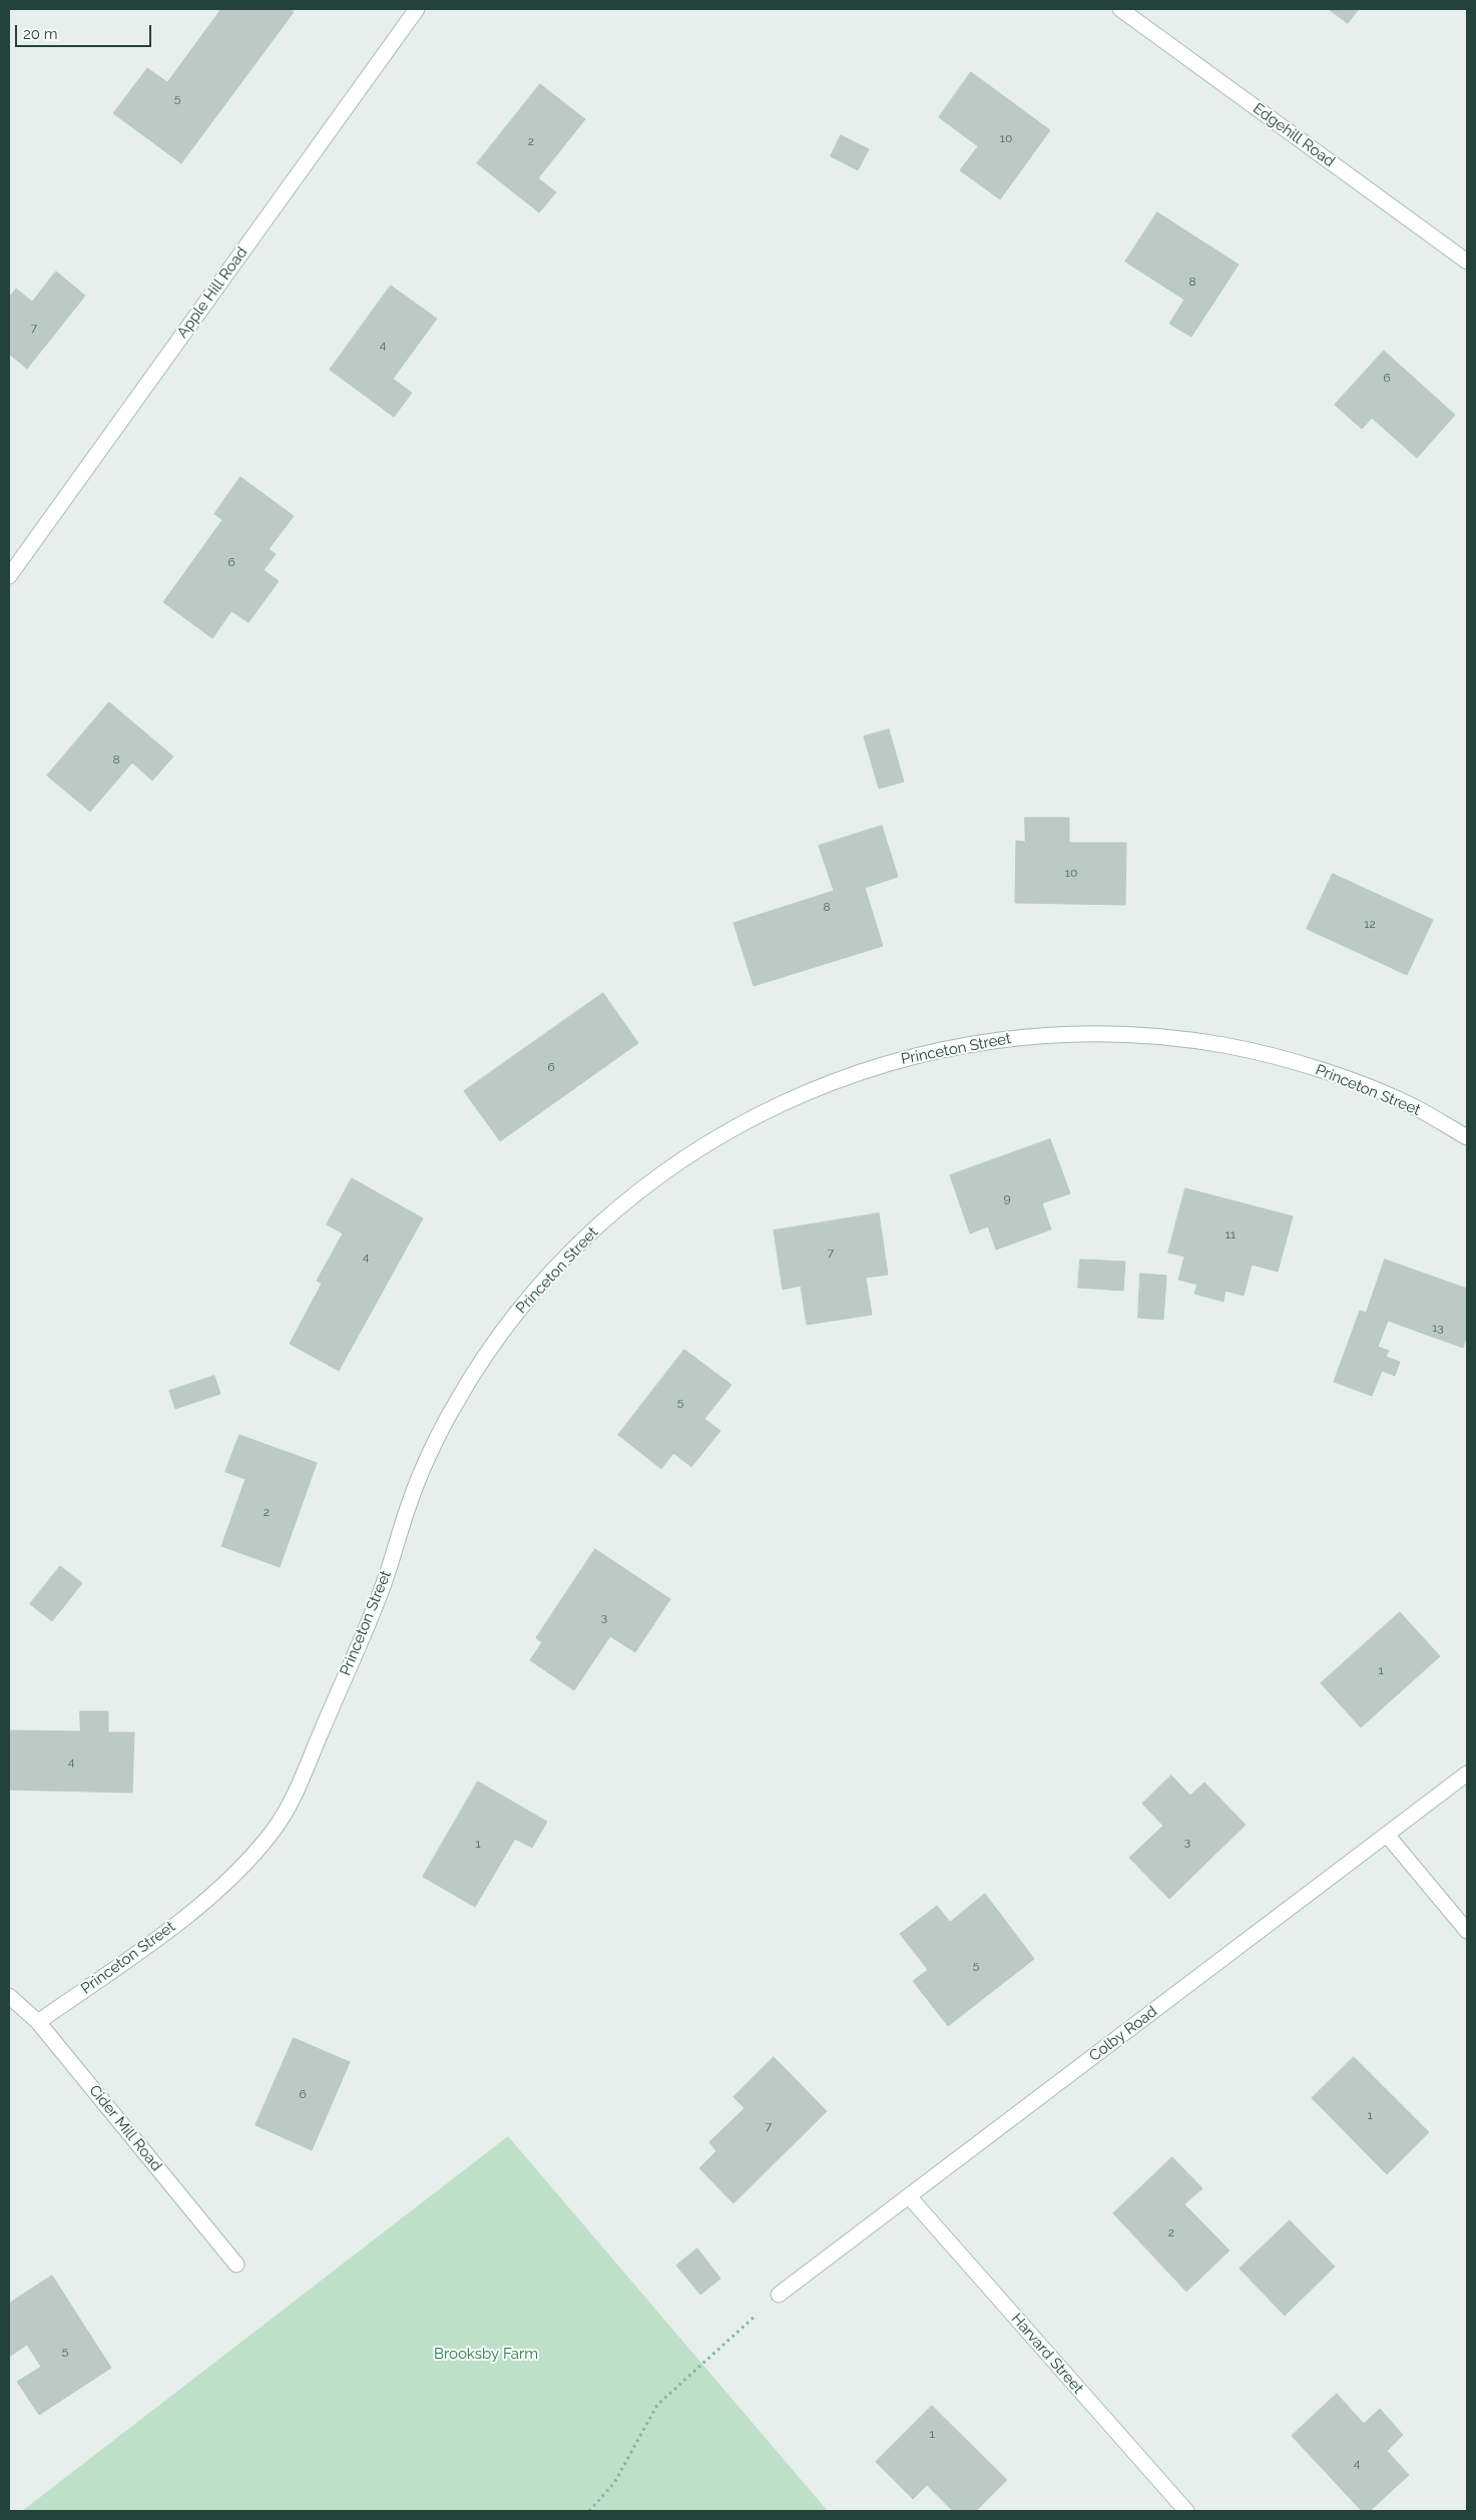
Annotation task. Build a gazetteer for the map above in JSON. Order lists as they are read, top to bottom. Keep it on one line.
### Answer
{"streets":{"street":["Edgehill Road","Apple Hill Road","Princeton Street","Colby Road","Cider Mill Road","Harvard Street"]},"crossings":[["Princeton Street","Cider Mill Road"],["Colby Road","Harvard Street"]],"parks":["Brooksby Farm"],"house_numbers":["5","10","2","8","7","4","6","6","8","10","8","12","6","9","11","7","4","13","5","2","3","1","4","3","1","5","6","1","7","2","5","1","4"],"scale_bar":"20 m"}
